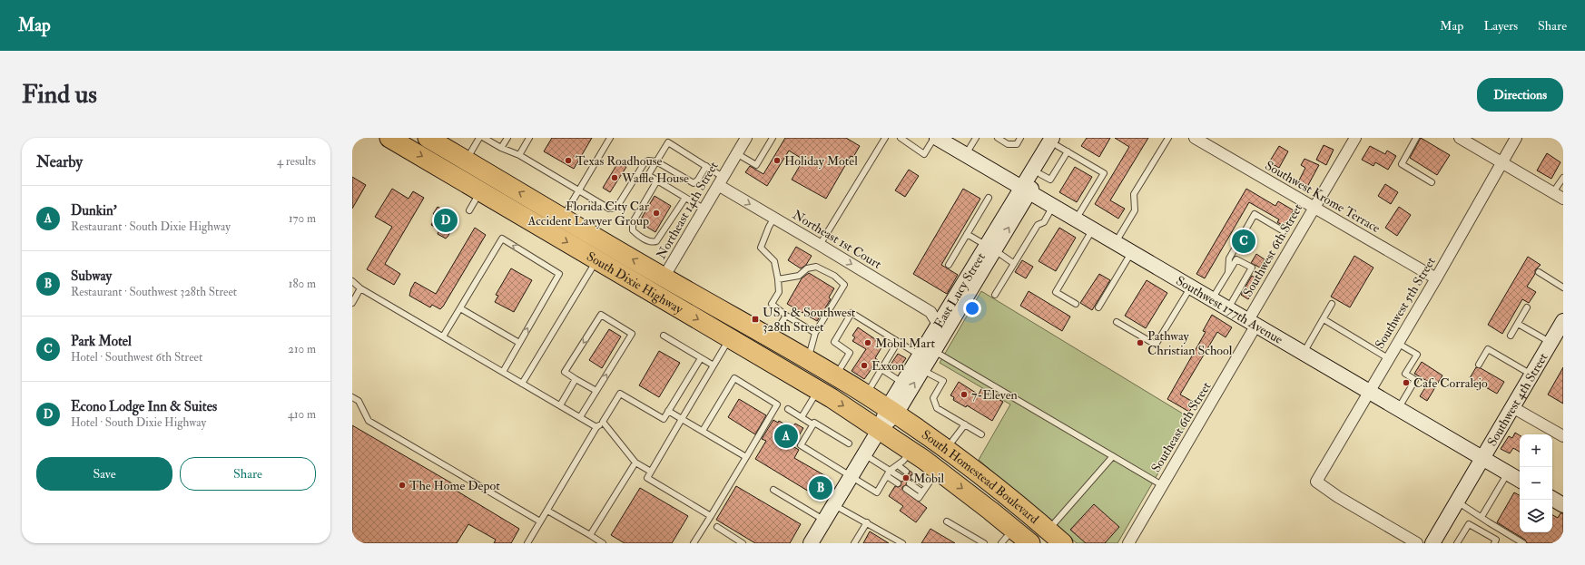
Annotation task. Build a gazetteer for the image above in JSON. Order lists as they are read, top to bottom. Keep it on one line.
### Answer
{"streets":{"highway":["South Dixie Highway","South Homestead Boulevard"],"street":["Southwest Krome Terrace","Northeast 14th Street","Northeast 1st Court","Southwest 6th Street","East Lucy Street","Southwest 5th Street","Southwest 177th Avenue","Southwest 4th Street","Southeast 6th Street"]},"crossings":[["Southwest Krome Terrace","Southwest 6th Street"],["Southwest Krome Terrace","Southwest 5th Street"],["Northeast 14th Street","Northeast 1st Court"],["Northeast 14th Street","South Dixie Highway"],["Northeast 1st Court","East Lucy Street"],["Southwest 6th Street","Southwest 177th Avenue"],["Southwest 6th Street","Southeast 6th Street"],["South Dixie Highway","East Lucy Street"],["South Dixie Highway","South Homestead Boulevard"],["East Lucy Street","Southwest 177th Avenue"],["East Lucy Street","South Homestead Boulevard"],["Southwest 5th Street","Southwest 177th Avenue"],["Southwest 177th Avenue","Southwest 4th Street"],["Southwest 177th Avenue","Southeast 6th Street"]],"one_way":["Northeast 1st Court"],"places":{"other":["Texas Roadhouse","Holiday Motel","Waffle House","Florida City Car Accident Lawyer Group","Mobil Mart","Pathway Christian School","Exxon","Cafe Corralejo","7-Eleven","Mobil","The Home Depot"],"transit":["US 1 & Southwest 328th Street"]},"page":{"header":"Map","nav":["Map","Layers","Share"],"buttons":["Directions",["Save","Share"]],"title":"Find us","heading":["Nearby","4 results"],"list":[{"mark":"A","name":"Dunkin'","note":"Restaurant · South Dixie Highway","value":"170 m"},{"mark":"B","name":"Subway","note":"Restaurant · Southwest 328th Street","value":"180 m"},{"mark":"C","name":"Park Motel","note":"Hotel · Southwest 6th Street","value":"210 m"},{"mark":"D","name":"Econo Lodge Inn & Suites","note":"Hotel · South Dixie Highway","value":"410 m"}],"pins":["D","C","A","B"],"map_buttons":["+","−"]}}
